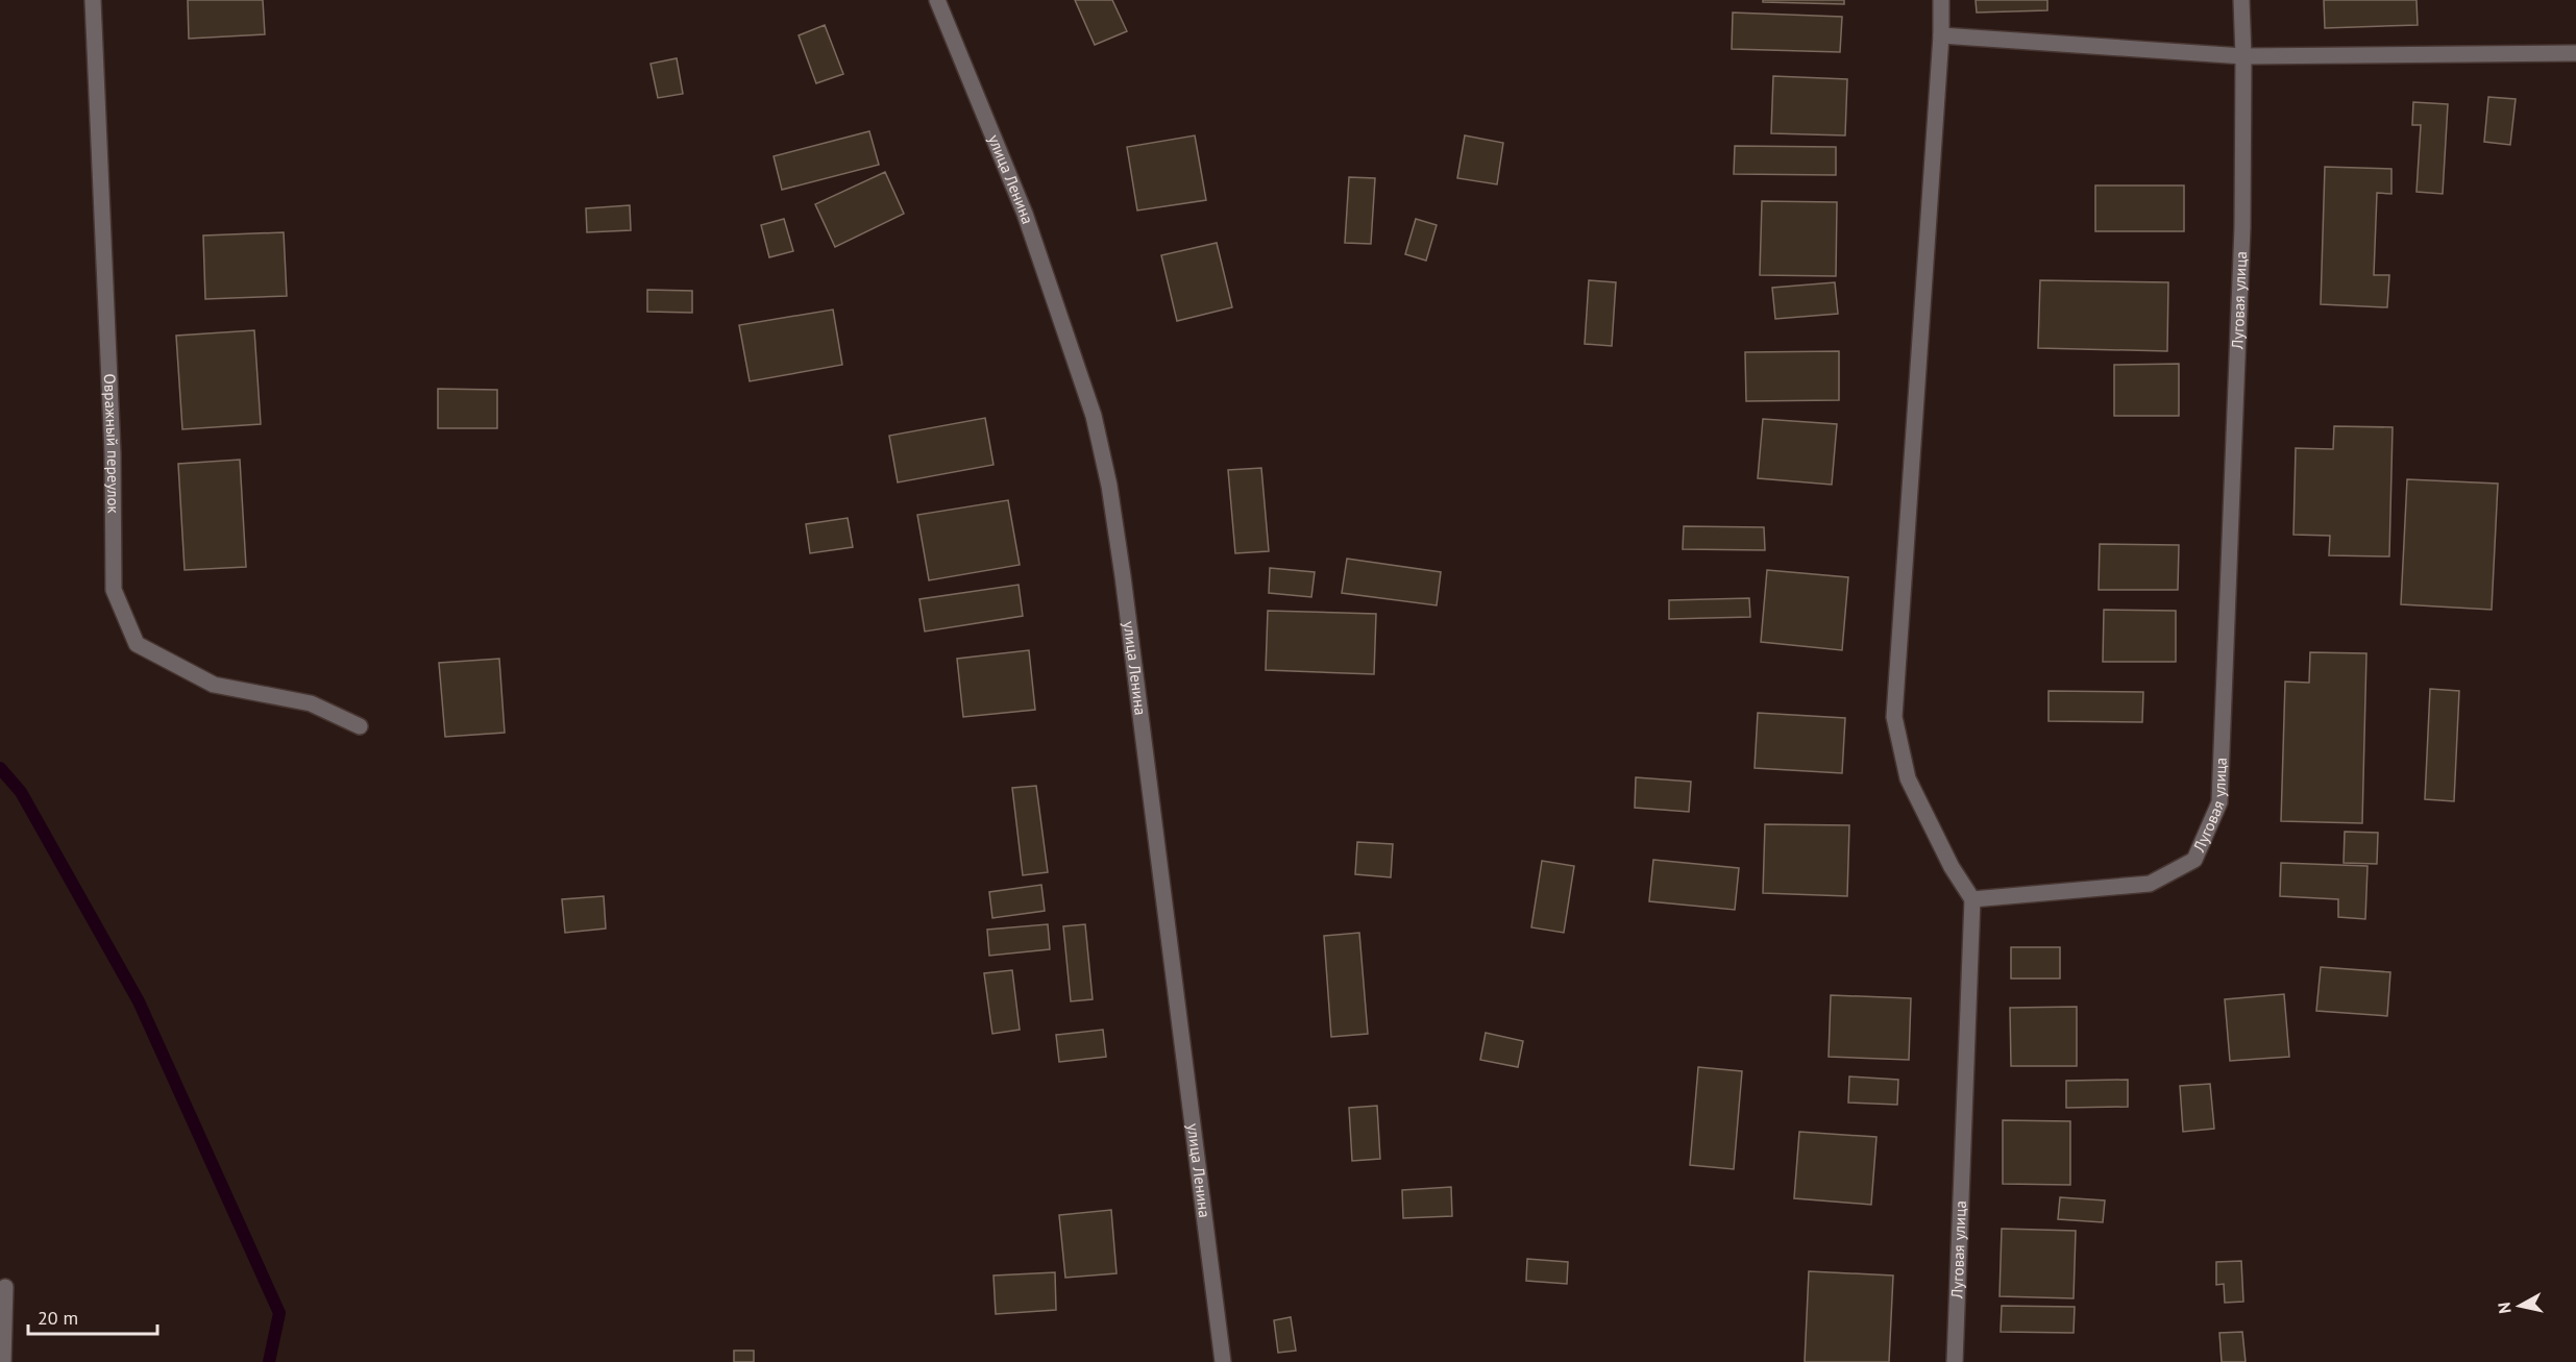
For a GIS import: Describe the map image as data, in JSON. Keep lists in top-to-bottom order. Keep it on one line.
{"streets":{"street":["улица Ленина","Луговая улица","Овражный переулок"]},"scale_bar":"20 m","north":"left"}
